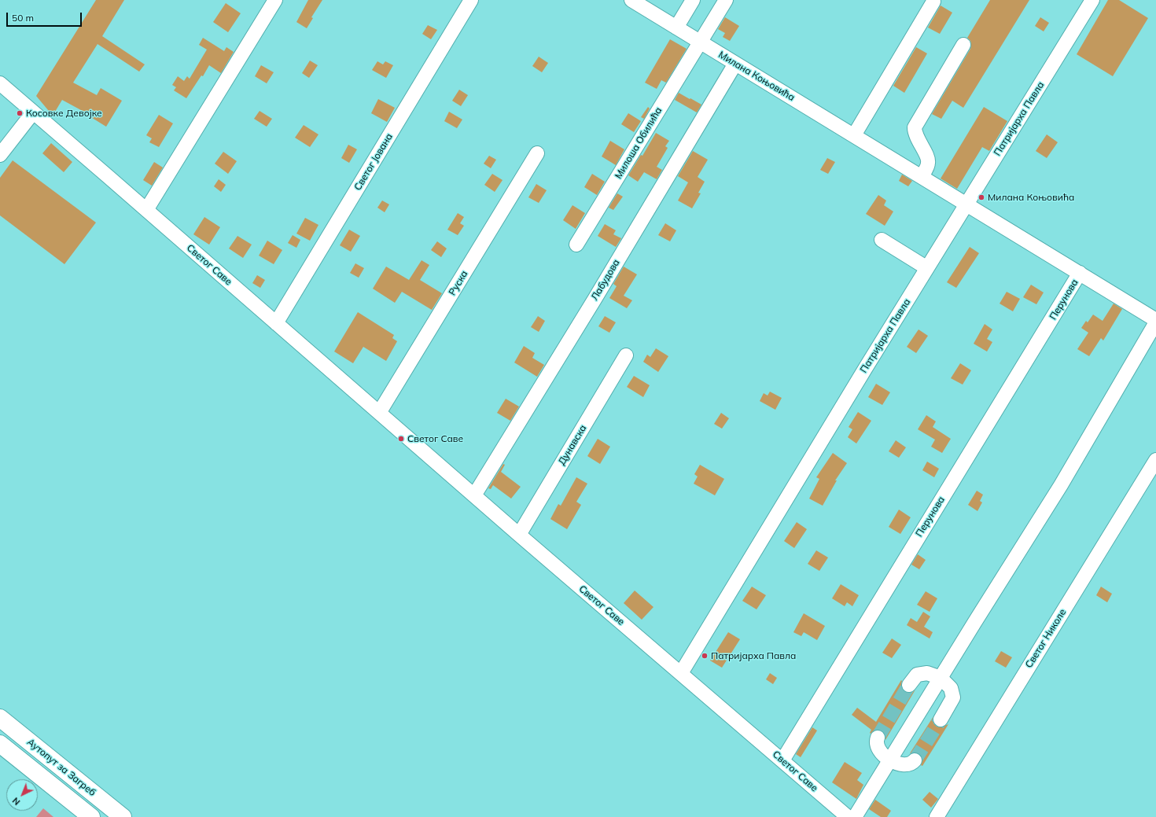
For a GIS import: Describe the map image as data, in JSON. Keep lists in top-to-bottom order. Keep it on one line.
{"streets":{"highway":["Аутопут за Загреб"],"street":["Милана Коњовића","Патријарха Павла","Милоша Обилића","Светог Јована","Светог Саве","Лабудова","Руска","Перунова","Дунавска","Светог Николе"]},"crossings":[["Милана Коњовића","Патријарха Павла"],["Милана Коњовића","Милоша Обилића"],["Милана Коњовића","Лабудова"],["Милана Коњовића","Перунова"],["Патријарха Павла","Светог Саве"],["Светог Јована","Светог Саве"],["Светог Саве","Лабудова"],["Светог Саве","Руска"],["Светог Саве","Перунова"],["Светог Саве","Дунавска"]],"places":["Косовке Девојке","Милана Коњовића","Светог Саве","Патријарха Павла"],"scale_bar":"50 m","north":"bottom left"}
